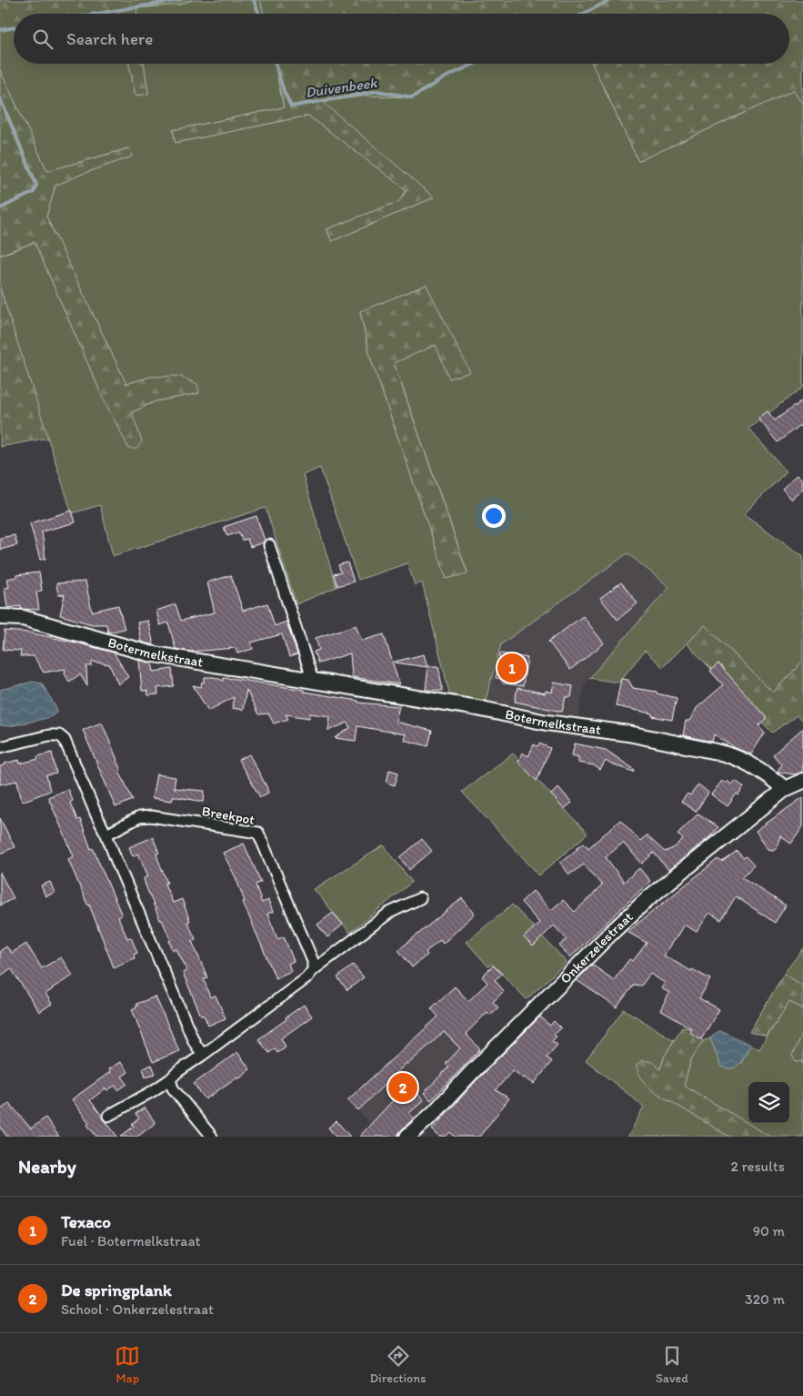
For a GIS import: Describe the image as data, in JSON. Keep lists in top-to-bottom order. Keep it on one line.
{"streets":{"street":["Botermelkstraat","Breekpot","Onkerzelestraat"]},"crossings":[["Botermelkstraat","Onkerzelestraat"]],"water":["Duivenbeek"],"page":{"search":"Search here","pins":["1","2"],"heading":["Nearby","2 results"],"list":[{"mark":"1","name":"Texaco","note":"Fuel · Botermelkstraat","value":"90 m"},{"mark":"2","name":"De springplank","note":"School · Onkerzelestraat","value":"320 m"}],"nav":["Map","Directions","Saved"]}}
